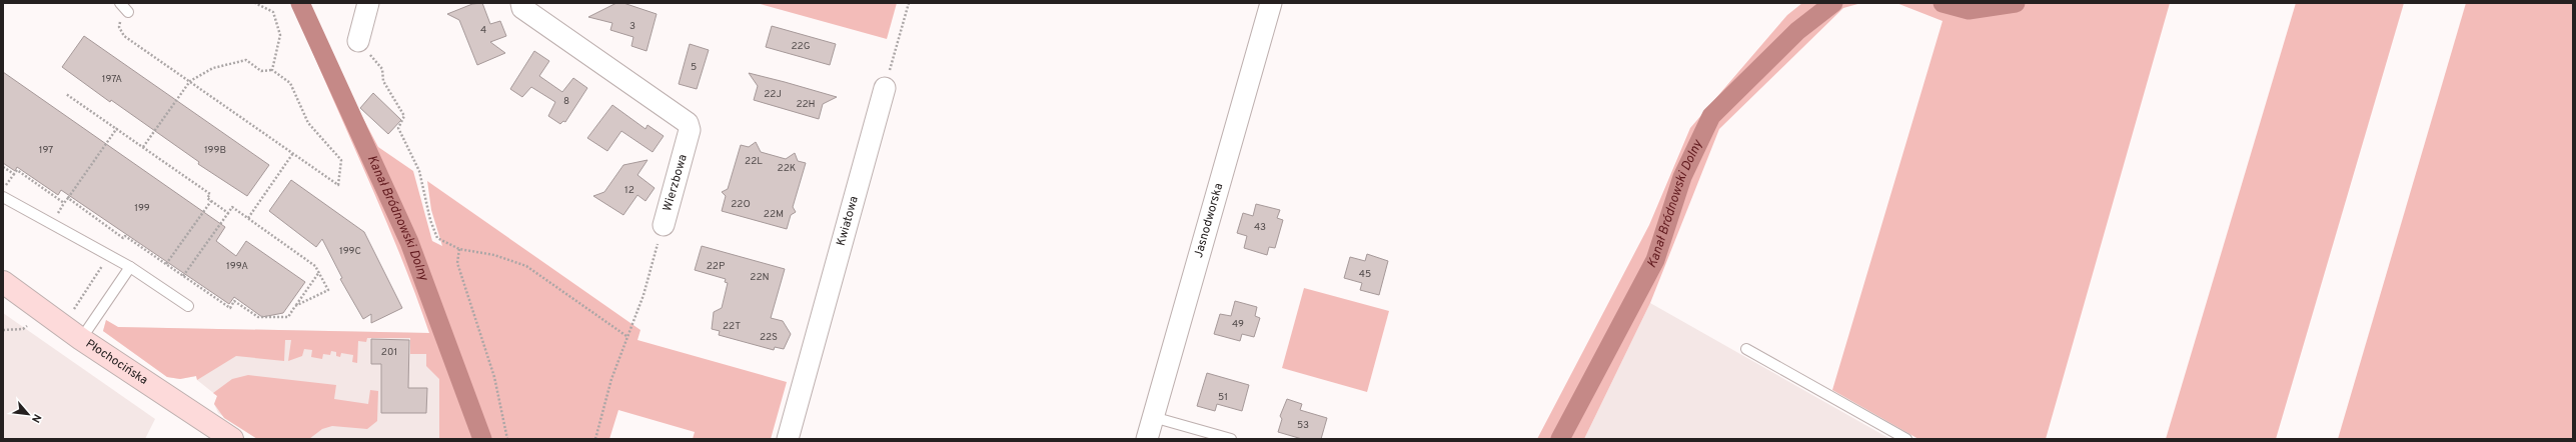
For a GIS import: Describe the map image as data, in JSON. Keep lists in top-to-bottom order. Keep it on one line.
{"streets":{"main road":["Płochocińska"],"street":["Wierzbowa","Kwiatowa","Jasnodworska"]},"water":["Kanał Bródnowski Dolny"],"house_numbers":["3","4","22G","5","197A","22J","8","22H","197","199B","22L","22K","12","22O","199","22M","43","199C","199A","22P","45","22N","49","22T","22S","201","51","53"],"north":"bottom right"}
